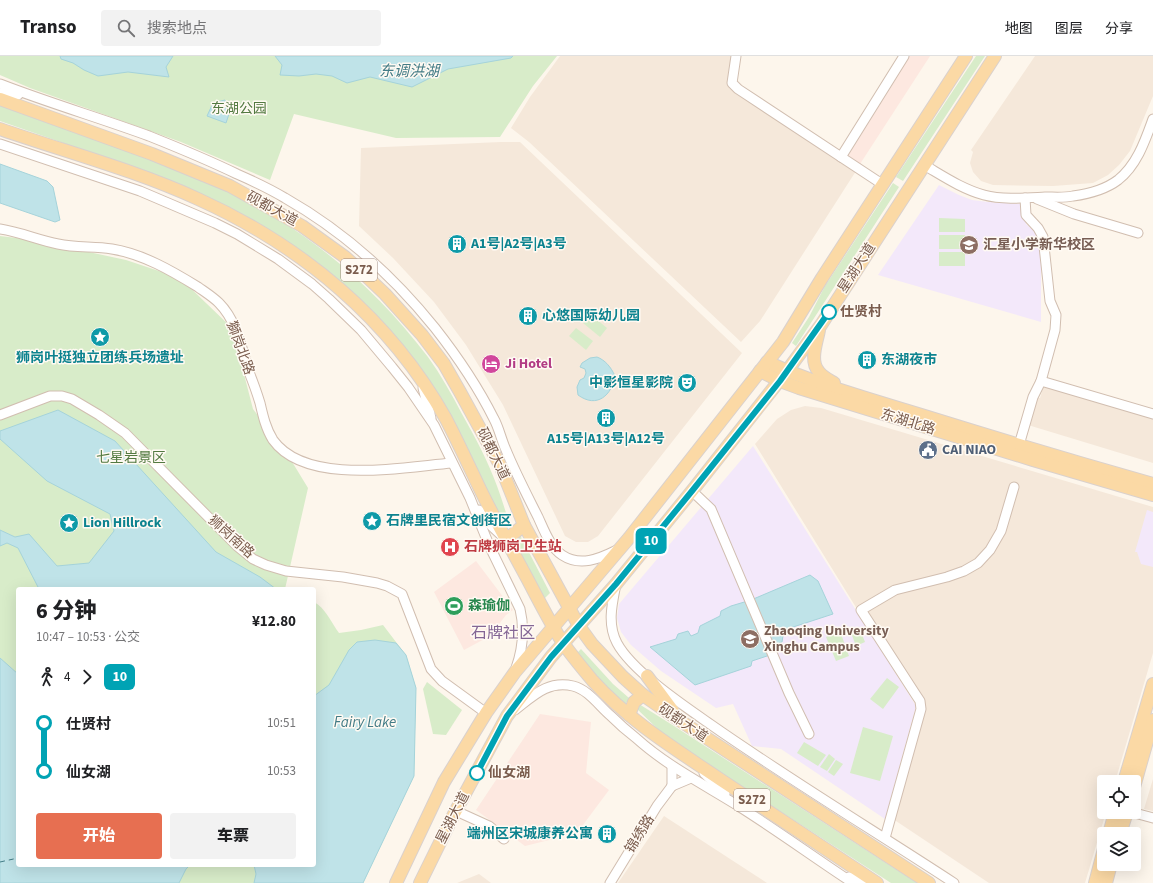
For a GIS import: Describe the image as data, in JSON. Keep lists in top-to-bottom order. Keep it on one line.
{"streets":{"main road":["砚都大道","星湖大道","S272","东湖北路"],"street":["獅岗北路","狮岗南路","锦绣路"]},"crossings":[["砚都大道","星湖大道"],["星湖大道","东湖北路"],["星湖大道","狮岗南路"]],"districts":["石牌社区"],"water":["东调洪湖","Fairy Lake"],"parks":["东湖公园","七星岩景区"],"places":{"building":["A1号|A2号|A3号","心悠国际幼儿园","东湖夜市","A15号|A13号|A12号","端州区宋城康养公寓"],"school or university":["汇星小学新华校区","Zhaoqing University Xinghu Campus"],"other":["仕贤村","仙女湖"],"place":["狮岗叶挺独立团练兵场遗址","石牌里民宿文创街区","Lion Hillrock"],"hotel":["Ji Hotel"],"theatre":["中影恒星影院"],"public building":["CAI NIAO"],"hospital":["石牌狮岗卫生站"],"sports":["森瑜伽"]},"lines":["bus line 10"],"page":{"header":"Transo","search":"搜索地点","nav":["地图","图层","分享"],"on_map":"10","heading":["6 分钟","10:47 – 10:53 · 公交","¥12.80"],"legs":["4","10"],"list":[{"name":"仕贤村","value":"10:51"},{"name":"仙女湖","value":"10:53"}],"buttons":["开始","车票"]}}
